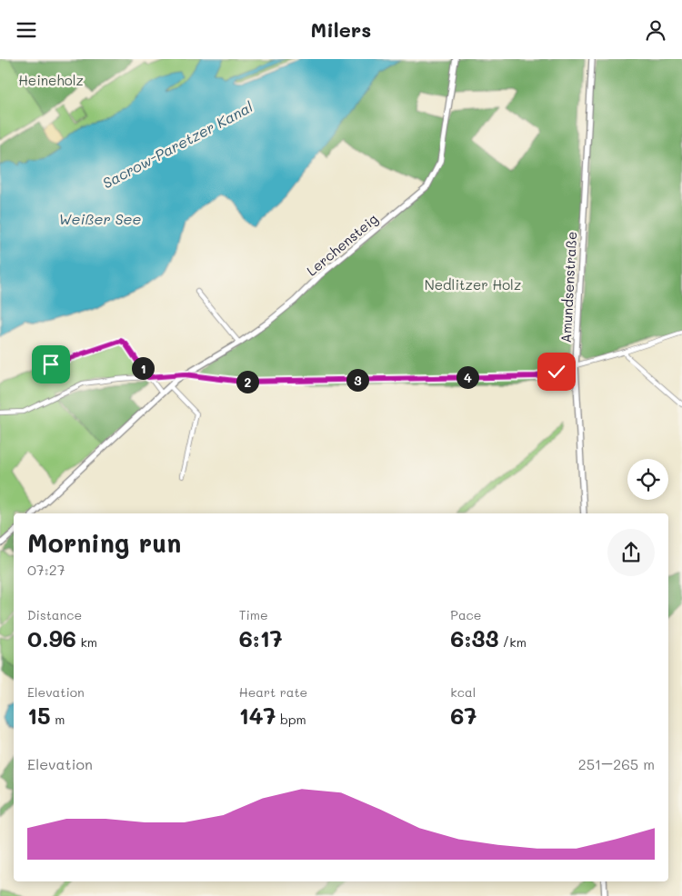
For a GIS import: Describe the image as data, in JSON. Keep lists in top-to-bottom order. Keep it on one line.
{"streets":{"street":["Lerchensteig","Amundsenstraße"]},"water":["Sacrow-Paretzer Kanal","Weißer See"],"parks":["Heineholz","Nedlitzer Holz"],"page":{"header":"Milers","pins":["1","4","3","2"],"heading":["Morning run","07:27"],"stats":[["Distance","0.96 km"],["Time","6:17"],["Pace","6:33 /km"],["Elevation","15 m"],["Heart rate","147 bpm"],["kcal","67"]],"chart":["Elevation","251–265 m"]}}
